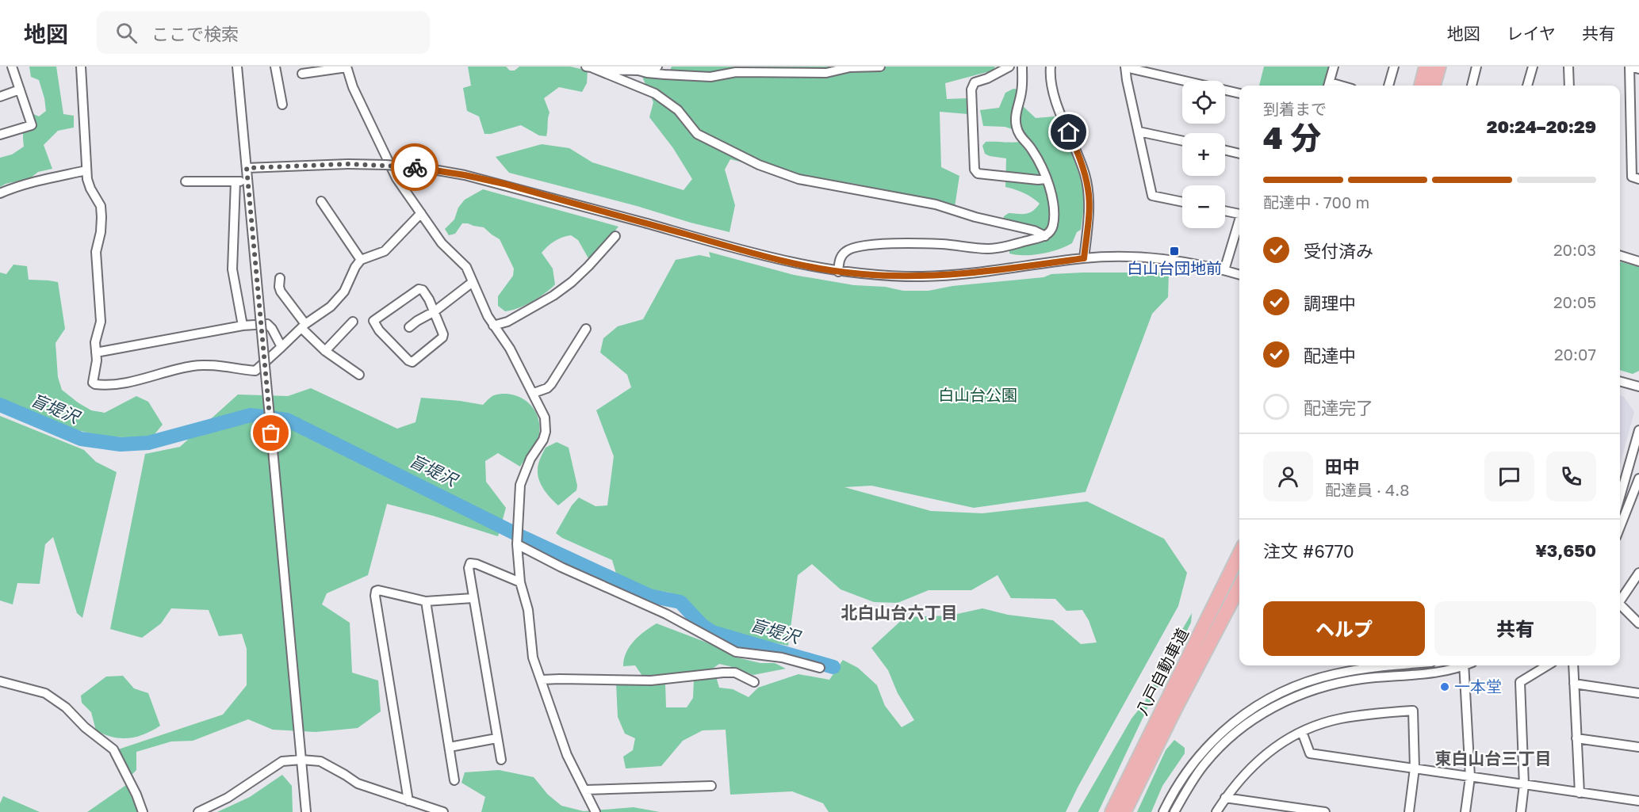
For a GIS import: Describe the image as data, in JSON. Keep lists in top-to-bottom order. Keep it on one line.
{"streets":{"highway":["八戸自動車道"]},"districts":["北白山台六丁目","東白山台三丁目"],"water":["盲堤沢"],"parks":["白山台公園"],"places":{"transit":["白山台団地前"],"other":["一本堂"]},"page":{"header":"地図","search":"ここで検索","nav":["地図","レイヤ","共有"],"map_buttons":["+","−"],"heading":["4 分","到着まで","20:24–20:29"],"panel":["田中","配達員 · 4.8","注文 #6770","¥3,650"],"bar":"配達中 · 700 m","list":[["受付済み","20:03"],["調理中","20:05"],["配達中","20:07"],"配達完了"],"buttons":["ヘルプ","共有"]}}
